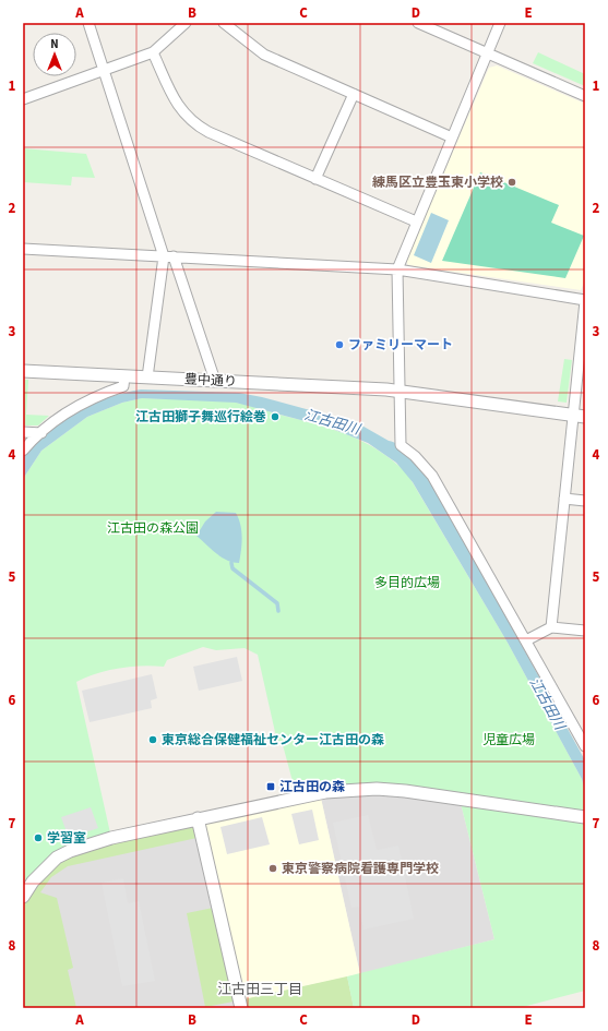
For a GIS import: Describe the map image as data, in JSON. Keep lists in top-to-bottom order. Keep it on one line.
{"streets":{"street":["豊中通り"]},"districts":["江古田三丁目"],"water":["江古田川"],"parks":["江古田の森公園","多目的広場","児童広場"],"places":{"other":["練馬区立豊玉東小学校","ファミリーマート","江古田獅子舞巡行絵巻","東京総合保健福祉センター江古田の森","学習室","東京警察病院看護専門学校"],"transit":["江古田の森"]},"north":"top","grid":{"columns":["A","B","C","D","E"],"rows":["1","2","3","4","5","6","7","8"]}}
